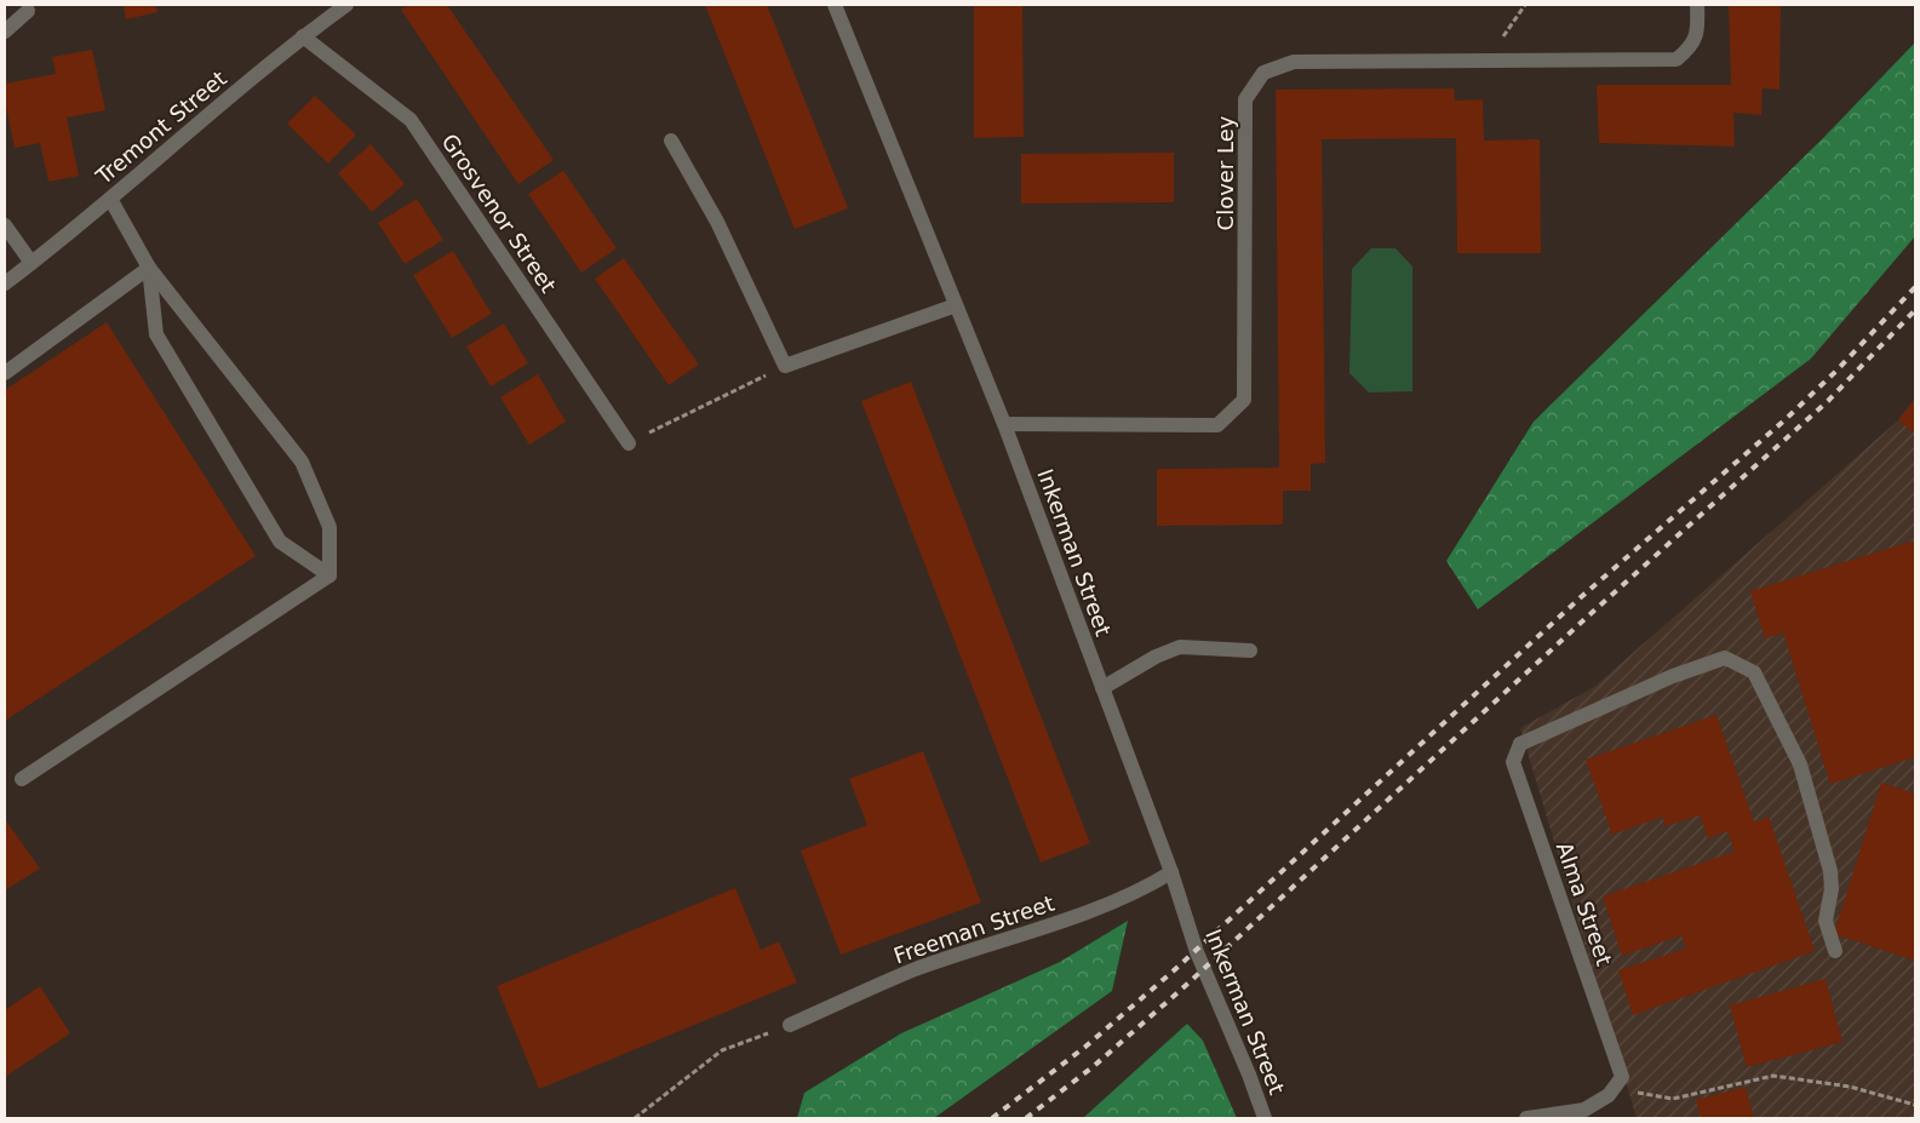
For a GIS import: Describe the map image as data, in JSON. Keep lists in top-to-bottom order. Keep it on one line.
{"streets":{"street":["Tremont Street","Clover Ley","Grosvenor Street","Inkerman Street","Alma Street","Freeman Street"]},"crossings":[["Tremont Street","Grosvenor Street"],["Clover Ley","Inkerman Street"],["Inkerman Street","Freeman Street"]]}
